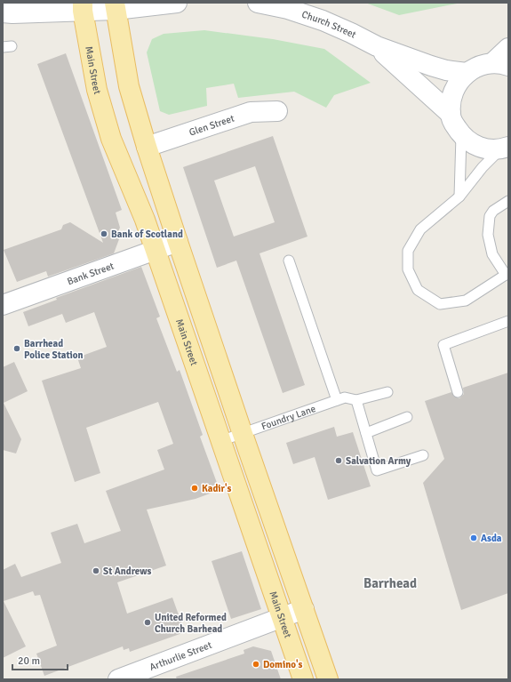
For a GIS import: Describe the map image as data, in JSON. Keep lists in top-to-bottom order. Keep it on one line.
{"streets":{"main road":["Main Street"],"street":["Church Street","Glen Street","Bank Street","Arthurlie Street"],"lane":["Foundry Lane"]},"crossings":[["Main Street","Bank Street"],["Main Street","Foundry Lane"],["Main Street","Arthurlie Street"]],"districts":["Barrhead"],"places":["Bank of Scotland","Barrhead Police Station","Salvation Army","Kadir's","Asda","St Andrews","United Reformed Church Barhead","Domino's"],"scale_bar":"20 m"}
